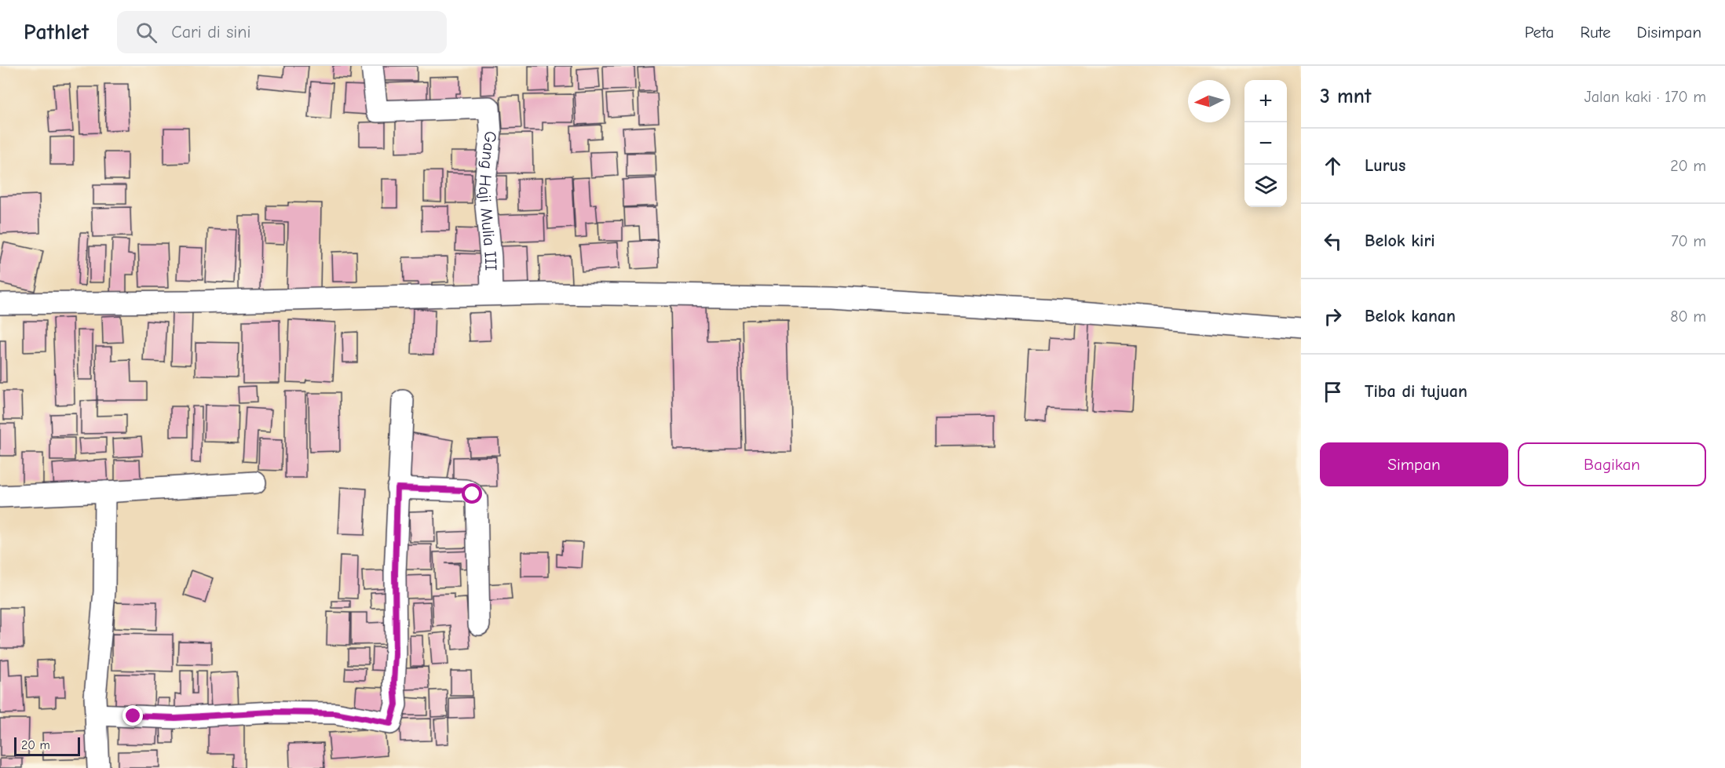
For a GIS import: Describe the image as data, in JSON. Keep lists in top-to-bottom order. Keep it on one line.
{"streets":{"street":["Gang Haji Mulia III"]},"scale_bar":"20 m","north":"left","page":{"header":"Pathlet","search":"Cari di sini","nav":["Peta","Rute","Disimpan"],"heading":["3 mnt","Jalan kaki · 170 m"],"map_buttons":["+","−"],"list":[["Lurus","20 m"],["Belok kiri","70 m"],["Belok kanan","80 m"],"Tiba di tujuan"],"buttons":["Simpan","Bagikan"],"scale":"20 m"}}
